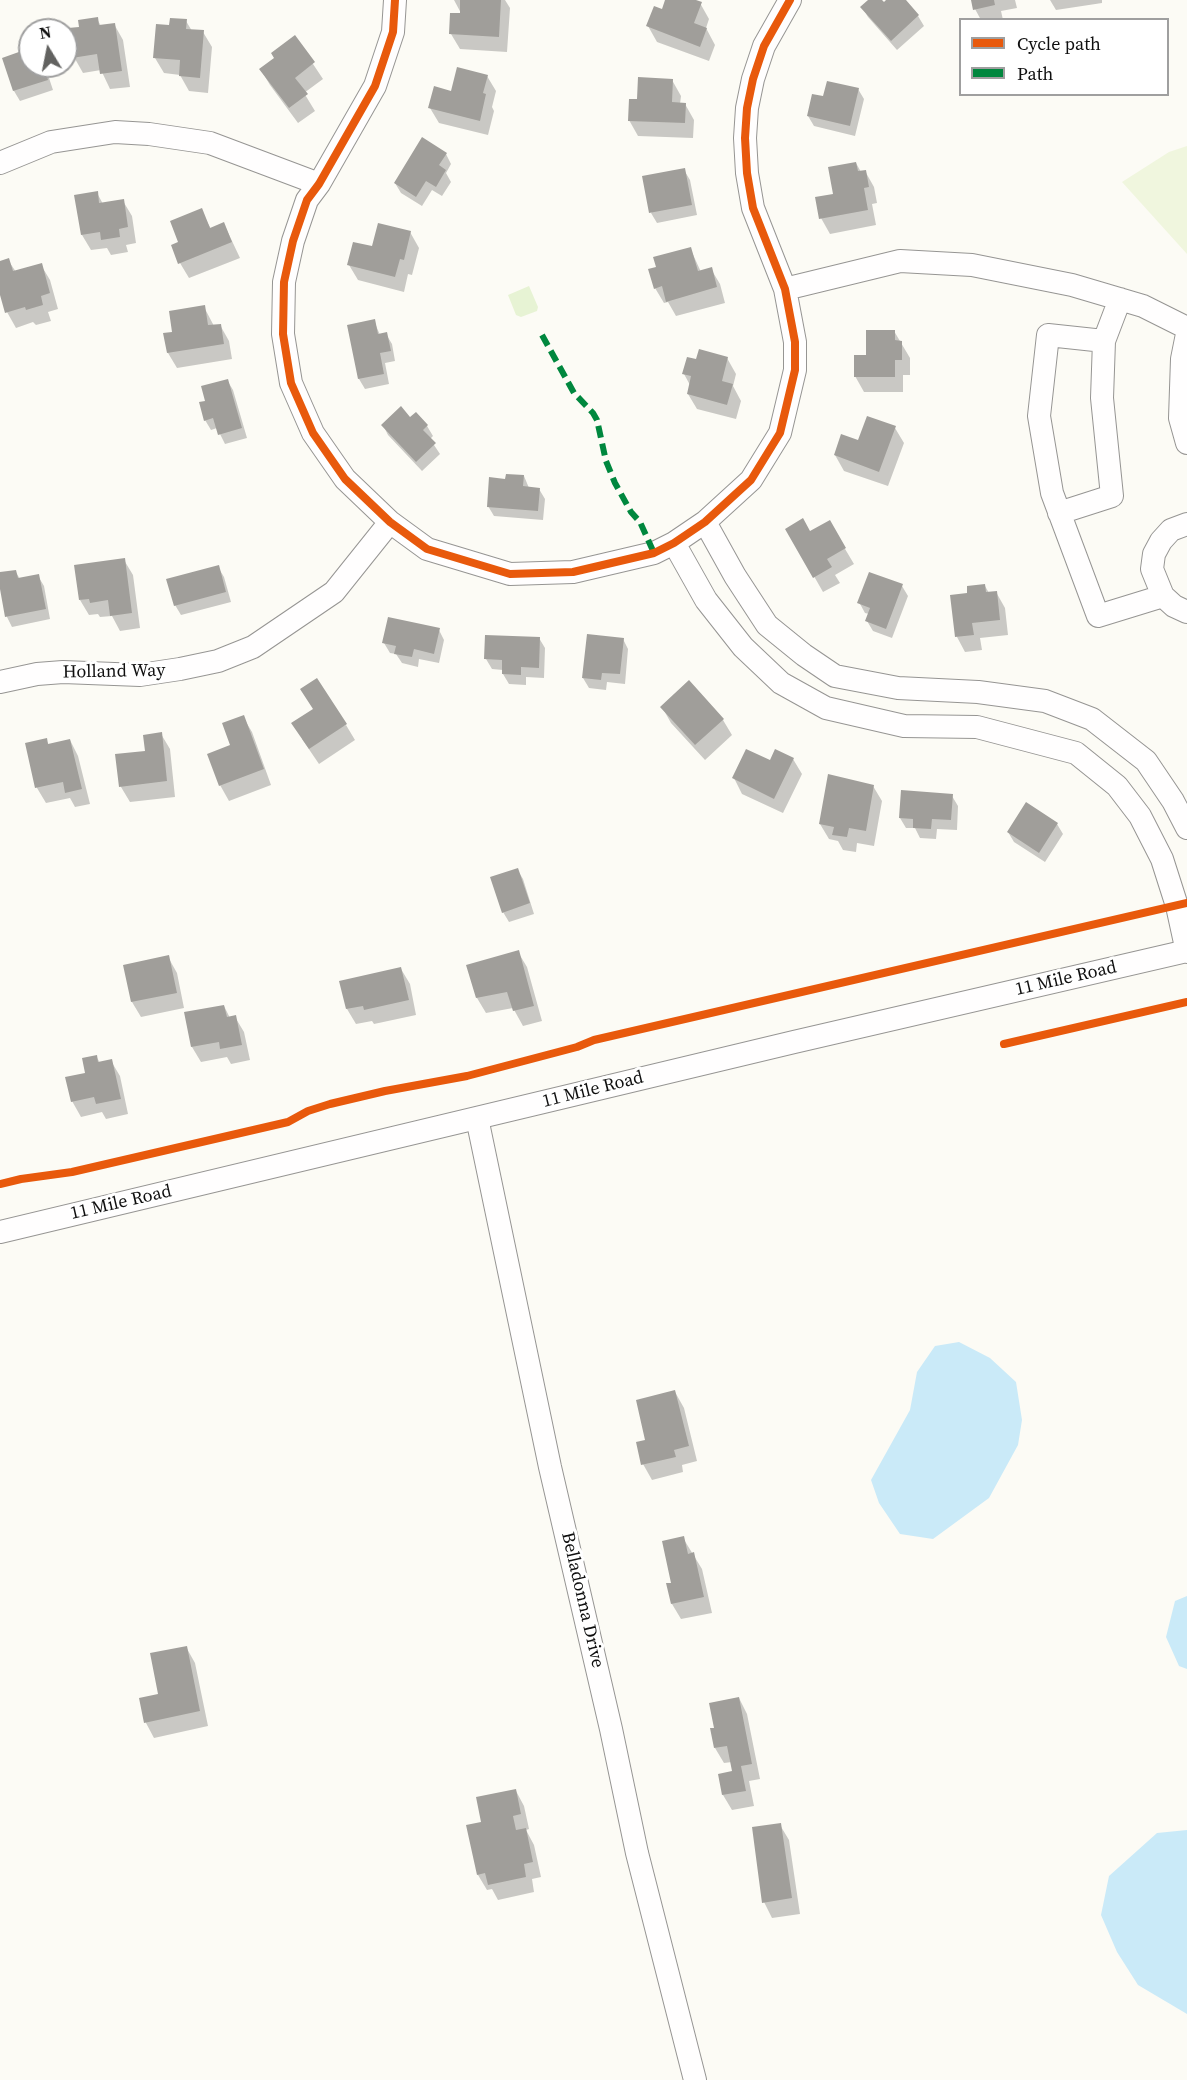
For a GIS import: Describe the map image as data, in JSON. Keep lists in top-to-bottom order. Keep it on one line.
{"streets":{"street":["Holland Way","11 Mile Road","Belladonna Drive"]},"crossings":[["11 Mile Road","Belladonna Drive"]],"legend":["Cycle path","Path"],"north":"top"}
